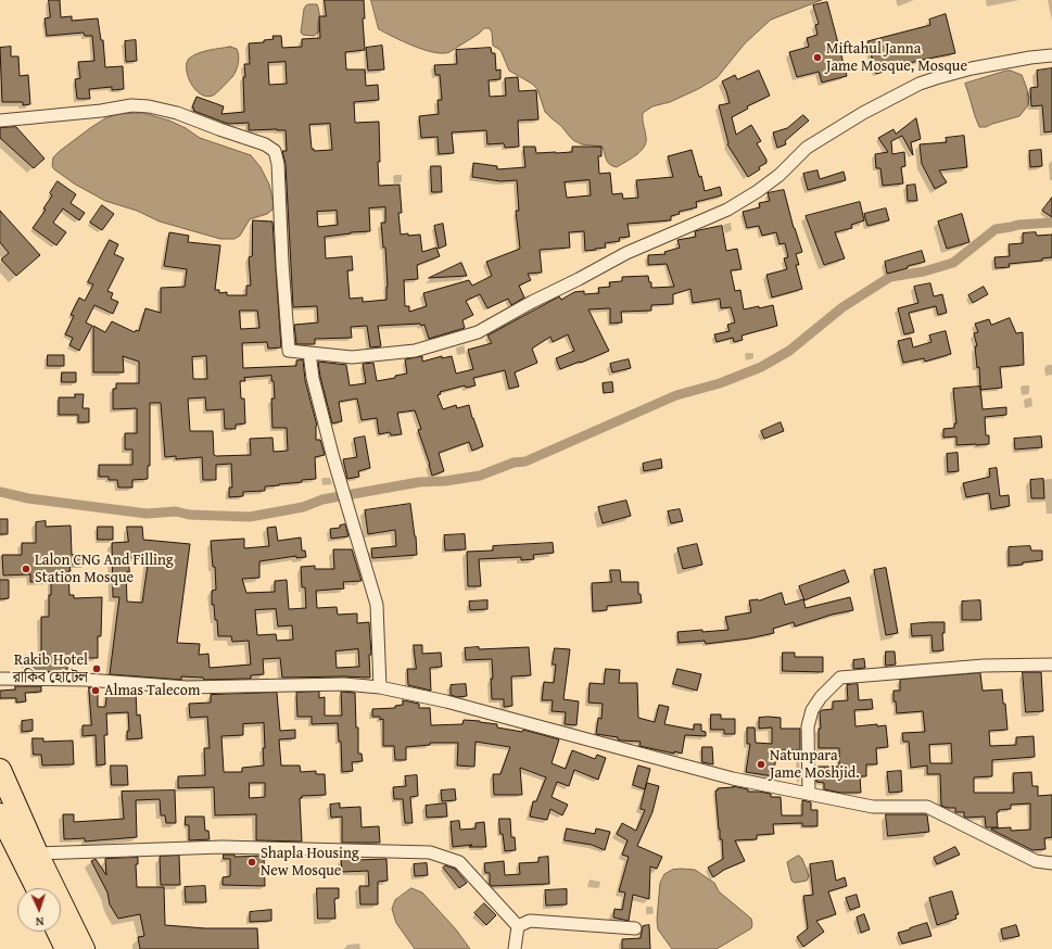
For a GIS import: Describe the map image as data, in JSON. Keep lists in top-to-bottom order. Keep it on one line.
{"places":["Miftahul Janna Jame Mosque, Mosque","Lalon CNG And Filling Station Mosque","Rakib Hotel রাকিব হোটেল","Almas Talecom","Natunpara Jame Moshjid.","Shapla Housing New Mosque"],"north":"bottom"}
